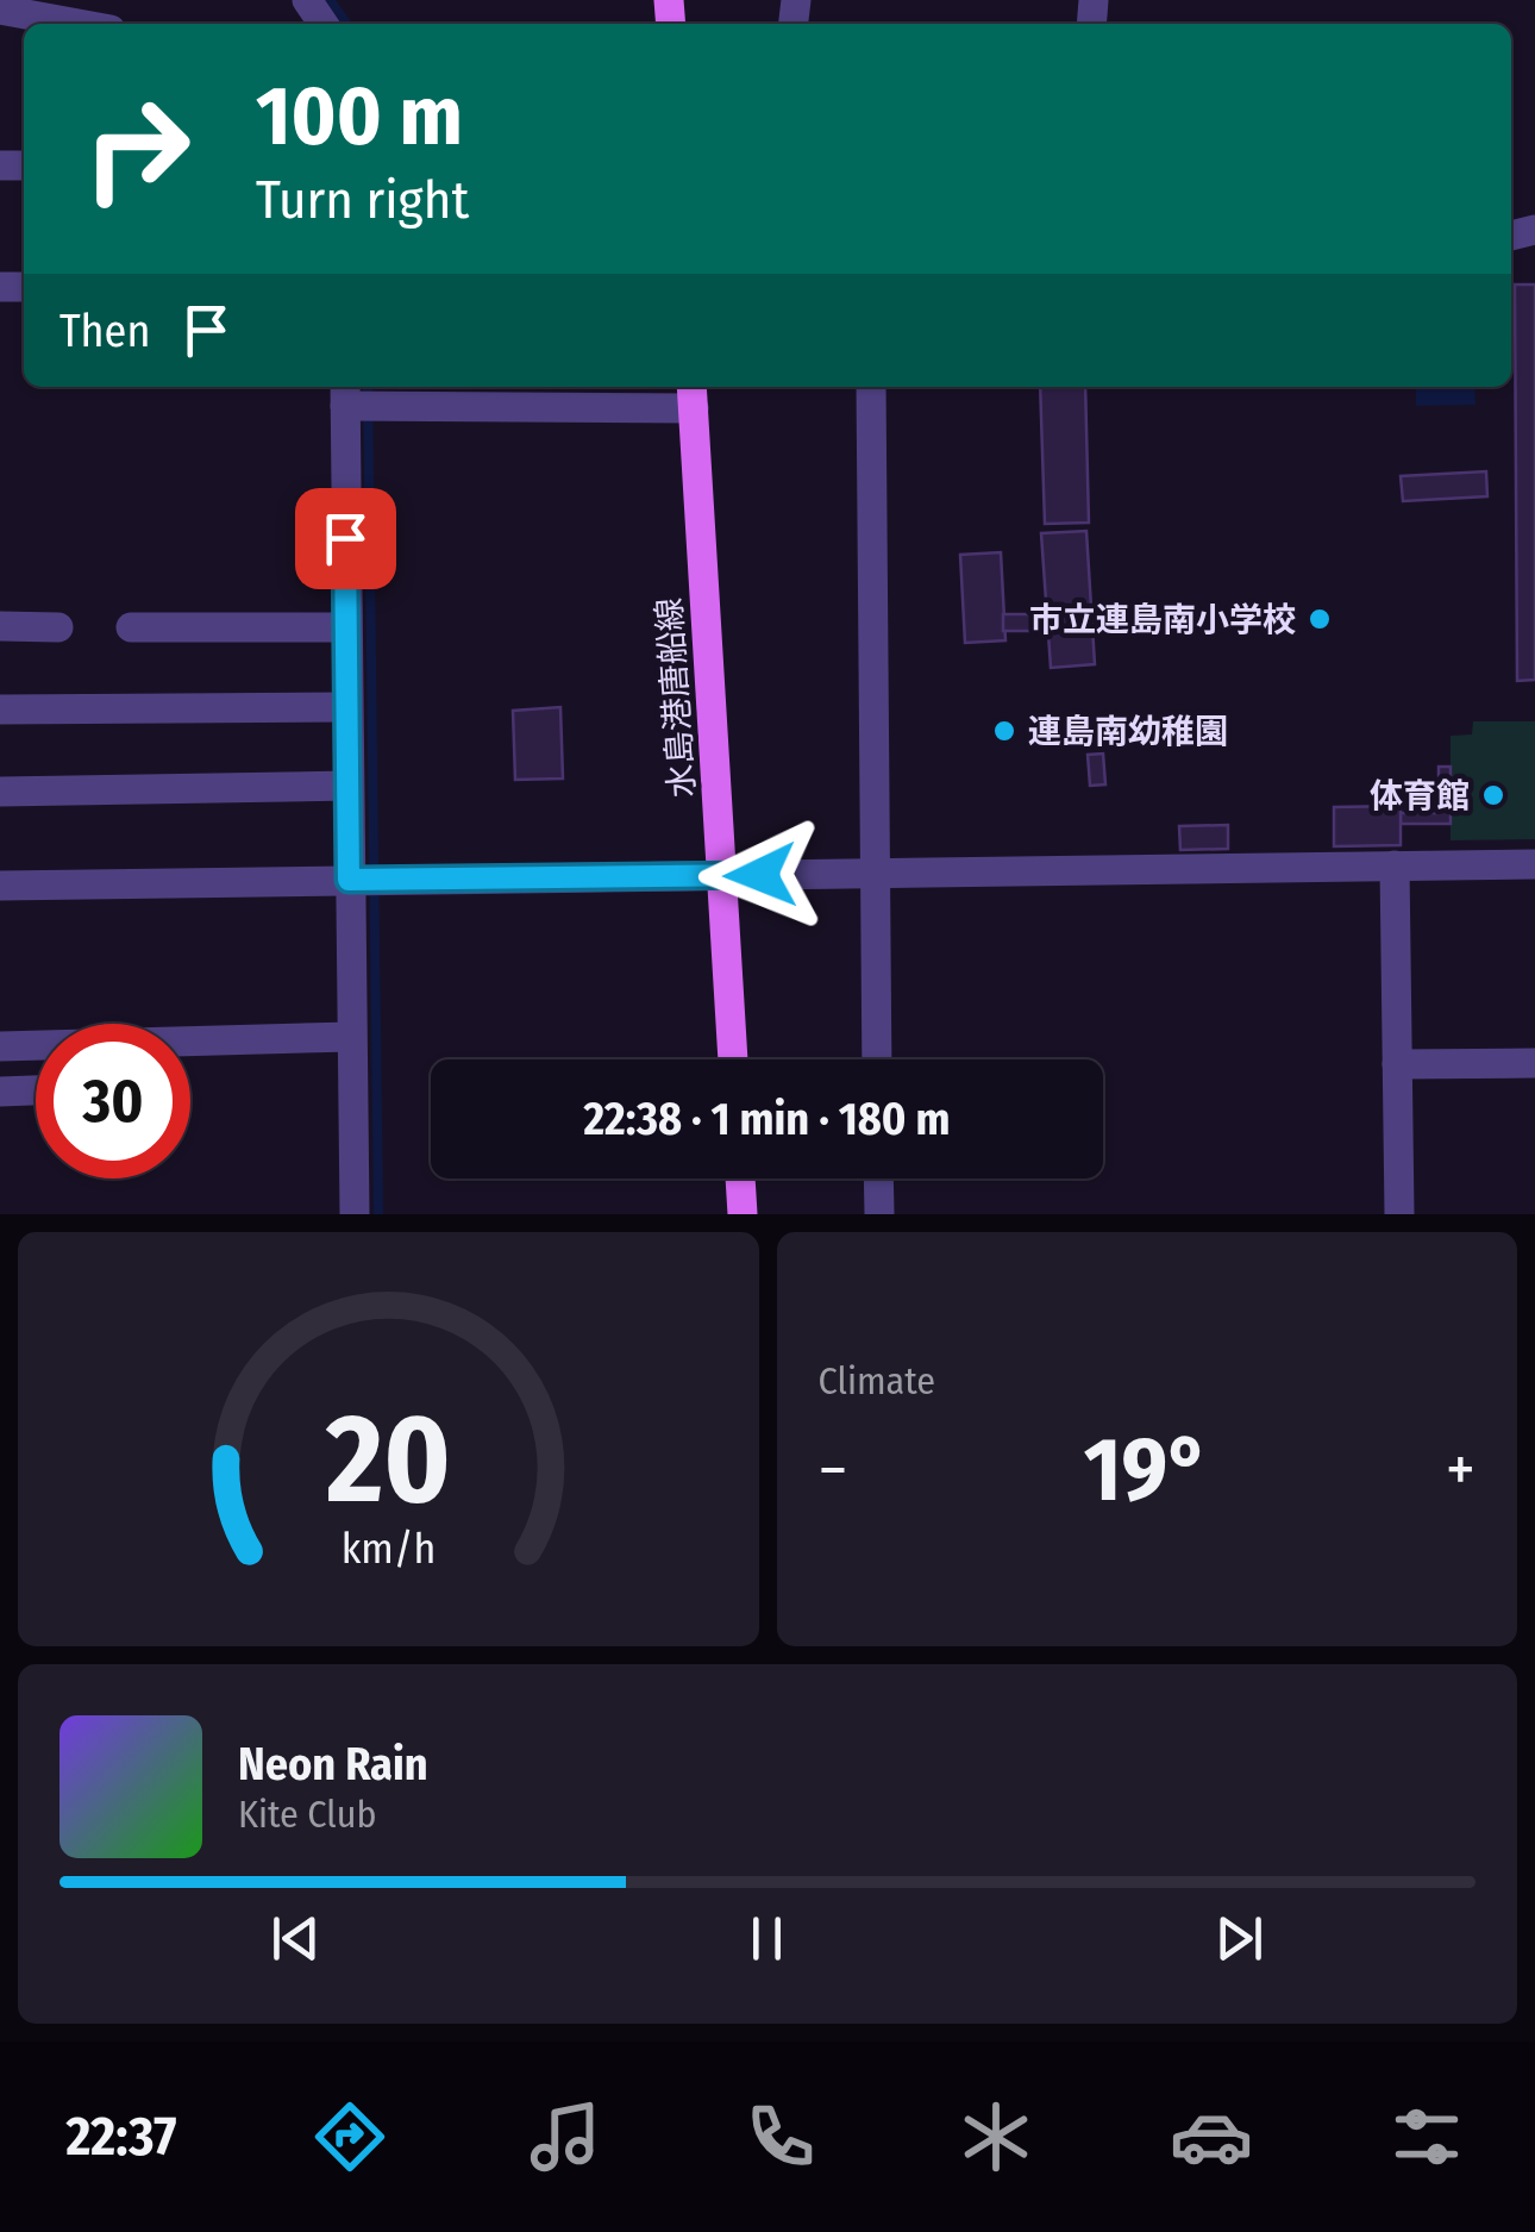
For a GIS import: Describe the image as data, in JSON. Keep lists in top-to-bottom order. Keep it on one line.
{"streets":{"main road":["水島港唐船線"]},"places":["市立連島南小学校","連島南幼稚園","体育館"],"page":{"turn":["100 m","Turn right"],"then":"Then","limit":"30","trip":"22:38 · 1 min · 180 m","tile":"Climate","heat":["−","19°","+"],"song":["Neon Rain","Kite Club"],"tabs":"22:37","gauge":["20","km/h"]}}
